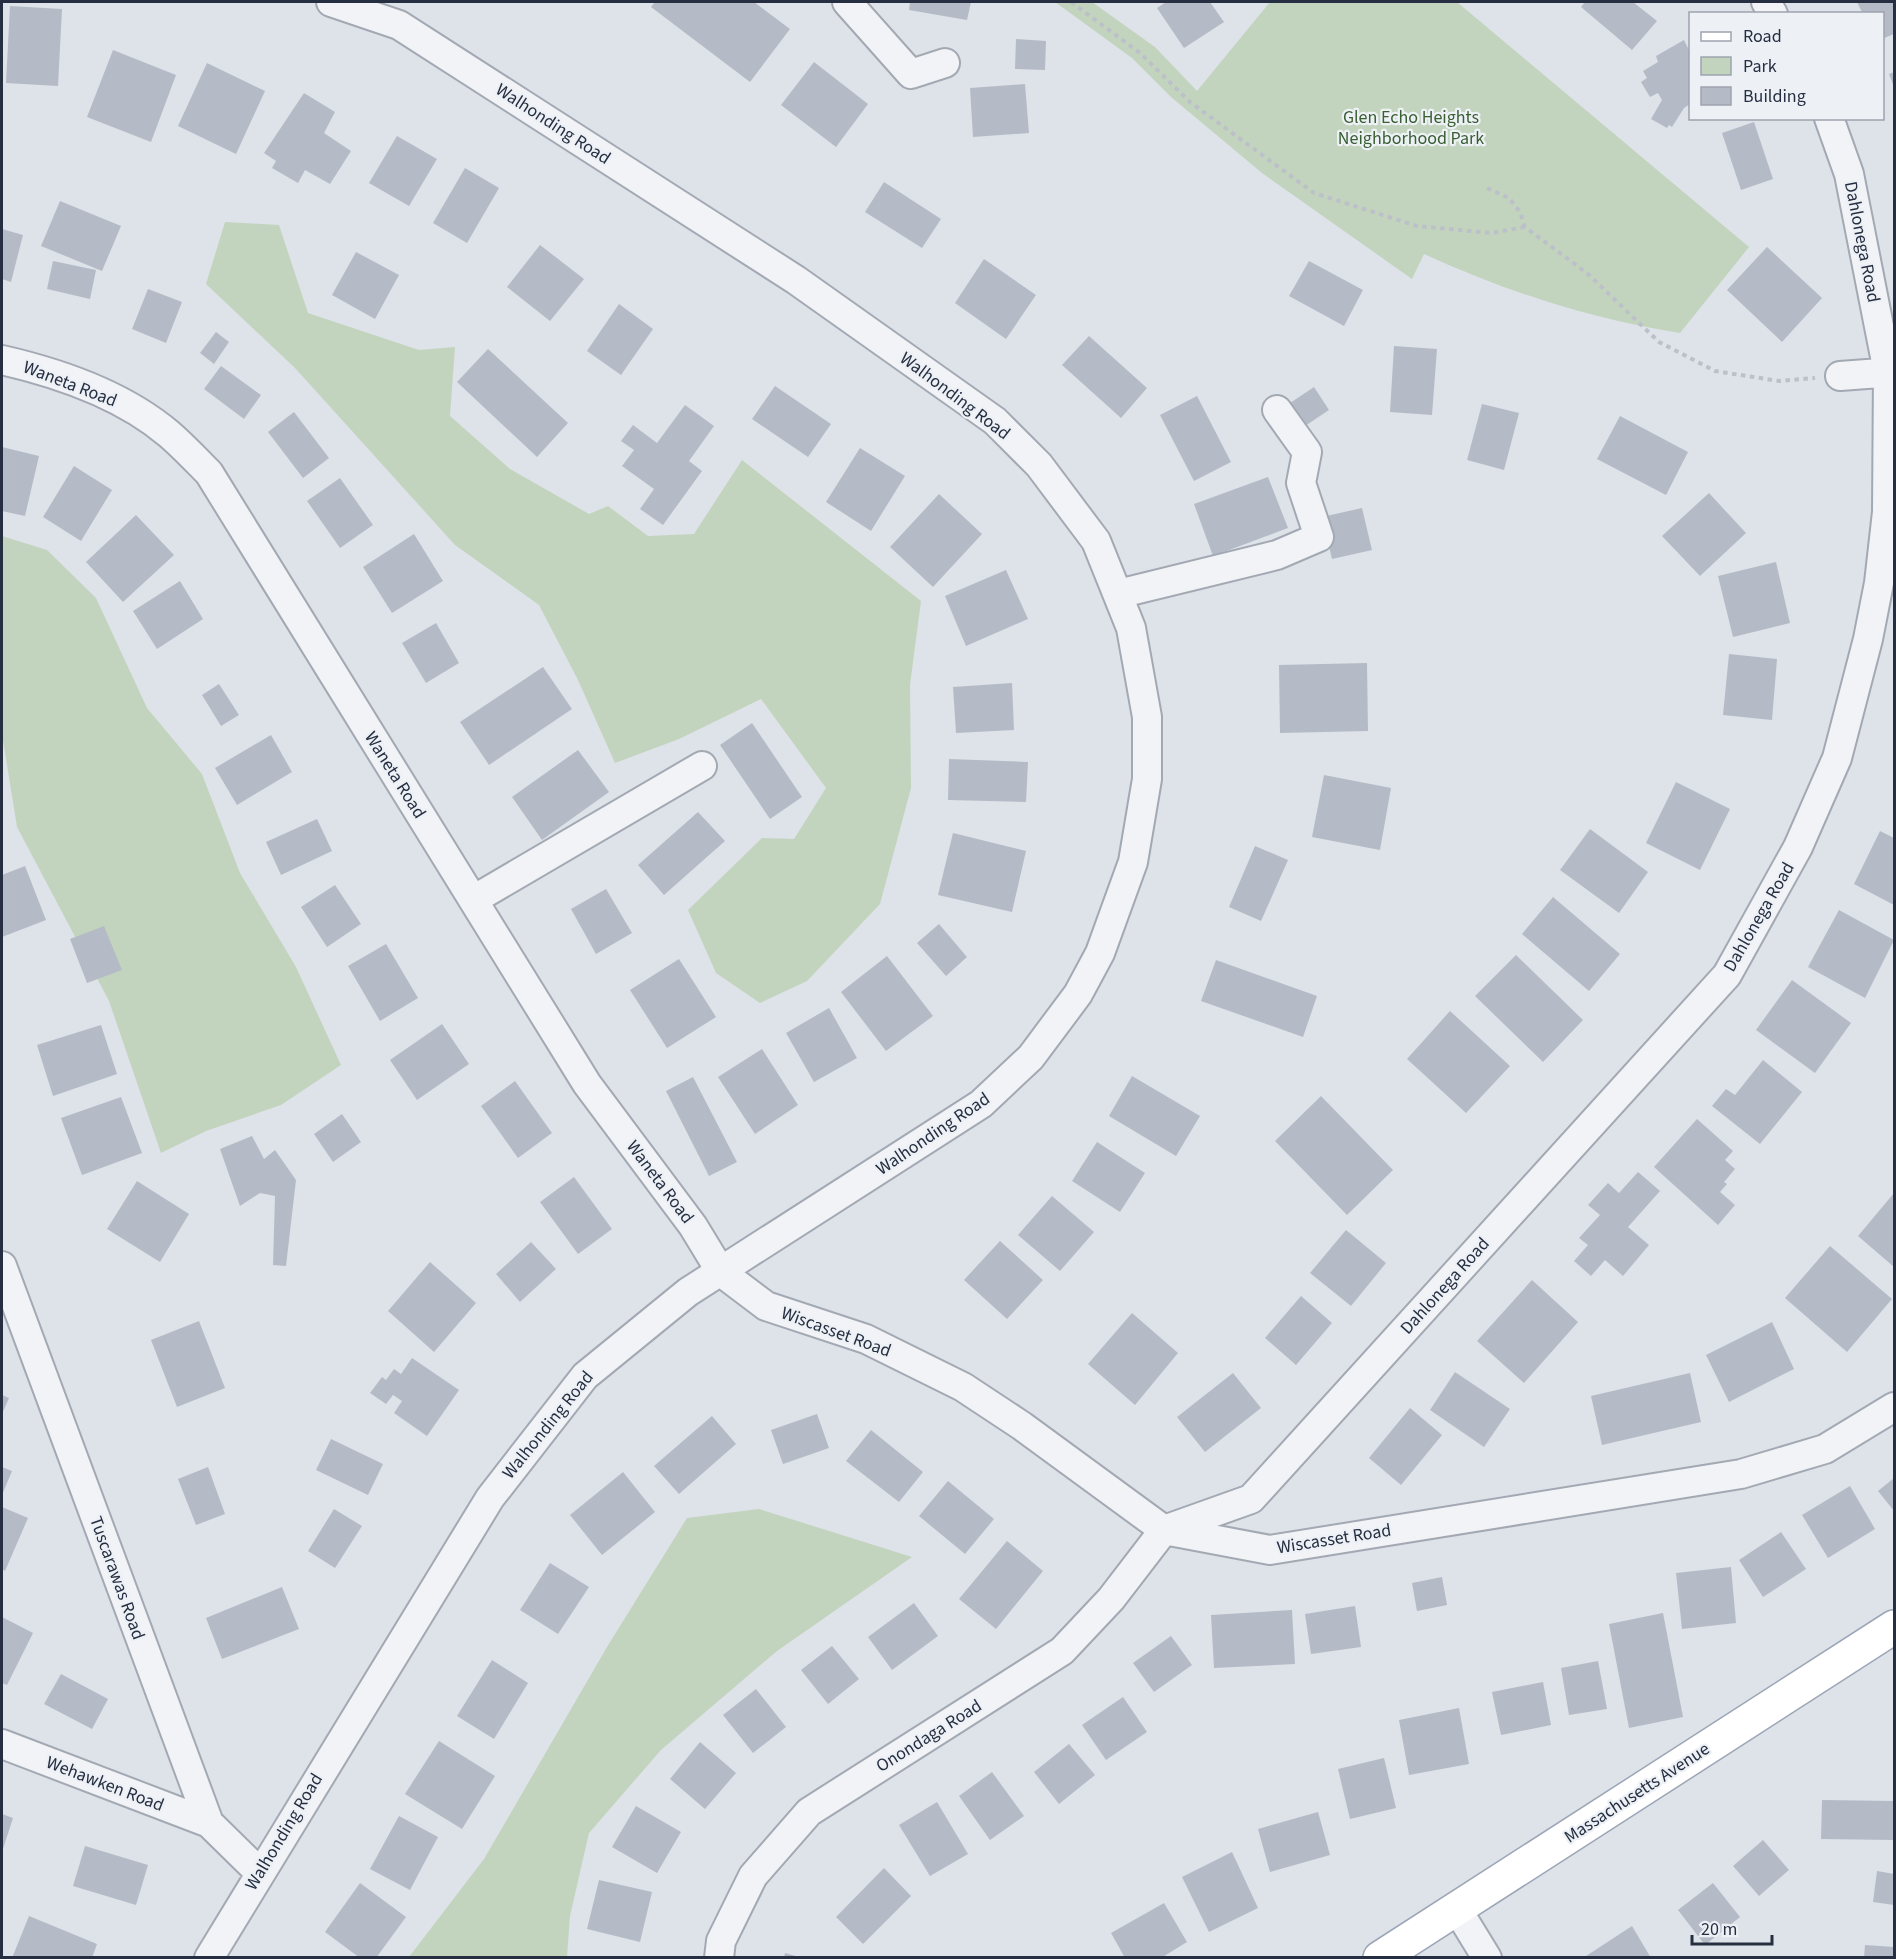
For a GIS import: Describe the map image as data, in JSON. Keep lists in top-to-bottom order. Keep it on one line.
{"streets":{"main road":["Massachusetts Avenue"],"street":["Walhonding Road","Dahlonega Road","Waneta Road","Wiscasset Road","Tuscarawas Road","Onondaga Road","Wehawken Road"]},"crossings":[["Walhonding Road","Waneta Road"],["Walhonding Road","Wiscasset Road"],["Walhonding Road","Tuscarawas Road"],["Dahlonega Road","Wiscasset Road"],["Dahlonega Road","Onondaga Road"],["Waneta Road","Wiscasset Road"],["Wiscasset Road","Onondaga Road"],["Tuscarawas Road","Wehawken Road"]],"parks":["Glen Echo Heights Neighborhood Park"],"legend":["Road","Park","Building"],"scale_bar":"20 m"}
